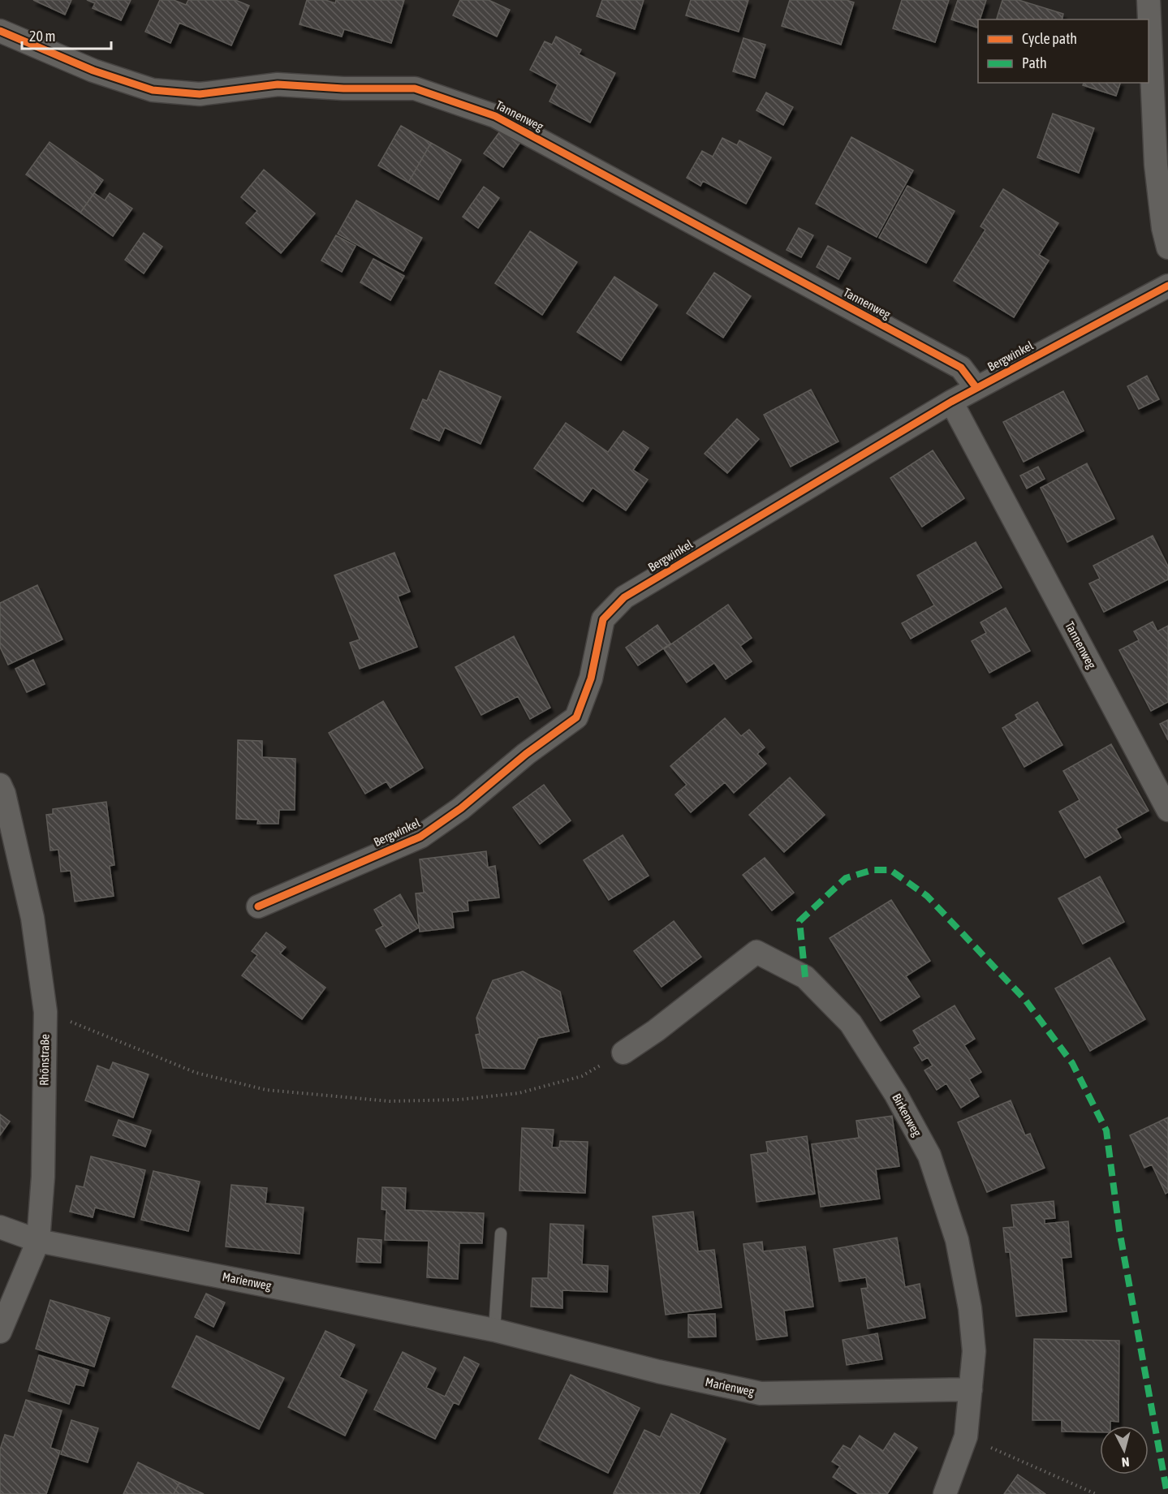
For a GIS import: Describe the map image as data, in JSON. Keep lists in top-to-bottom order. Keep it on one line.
{"streets":{"street":["Tannenweg","Bergwinkel","Rhönstraße","Birkenweg","Marienweg"]},"crossings":[["Tannenweg","Bergwinkel"],["Rhönstraße","Marienweg"],["Birkenweg","Marienweg"]],"legend":["Cycle path","Path"],"scale_bar":"20 m","north":"bottom"}
